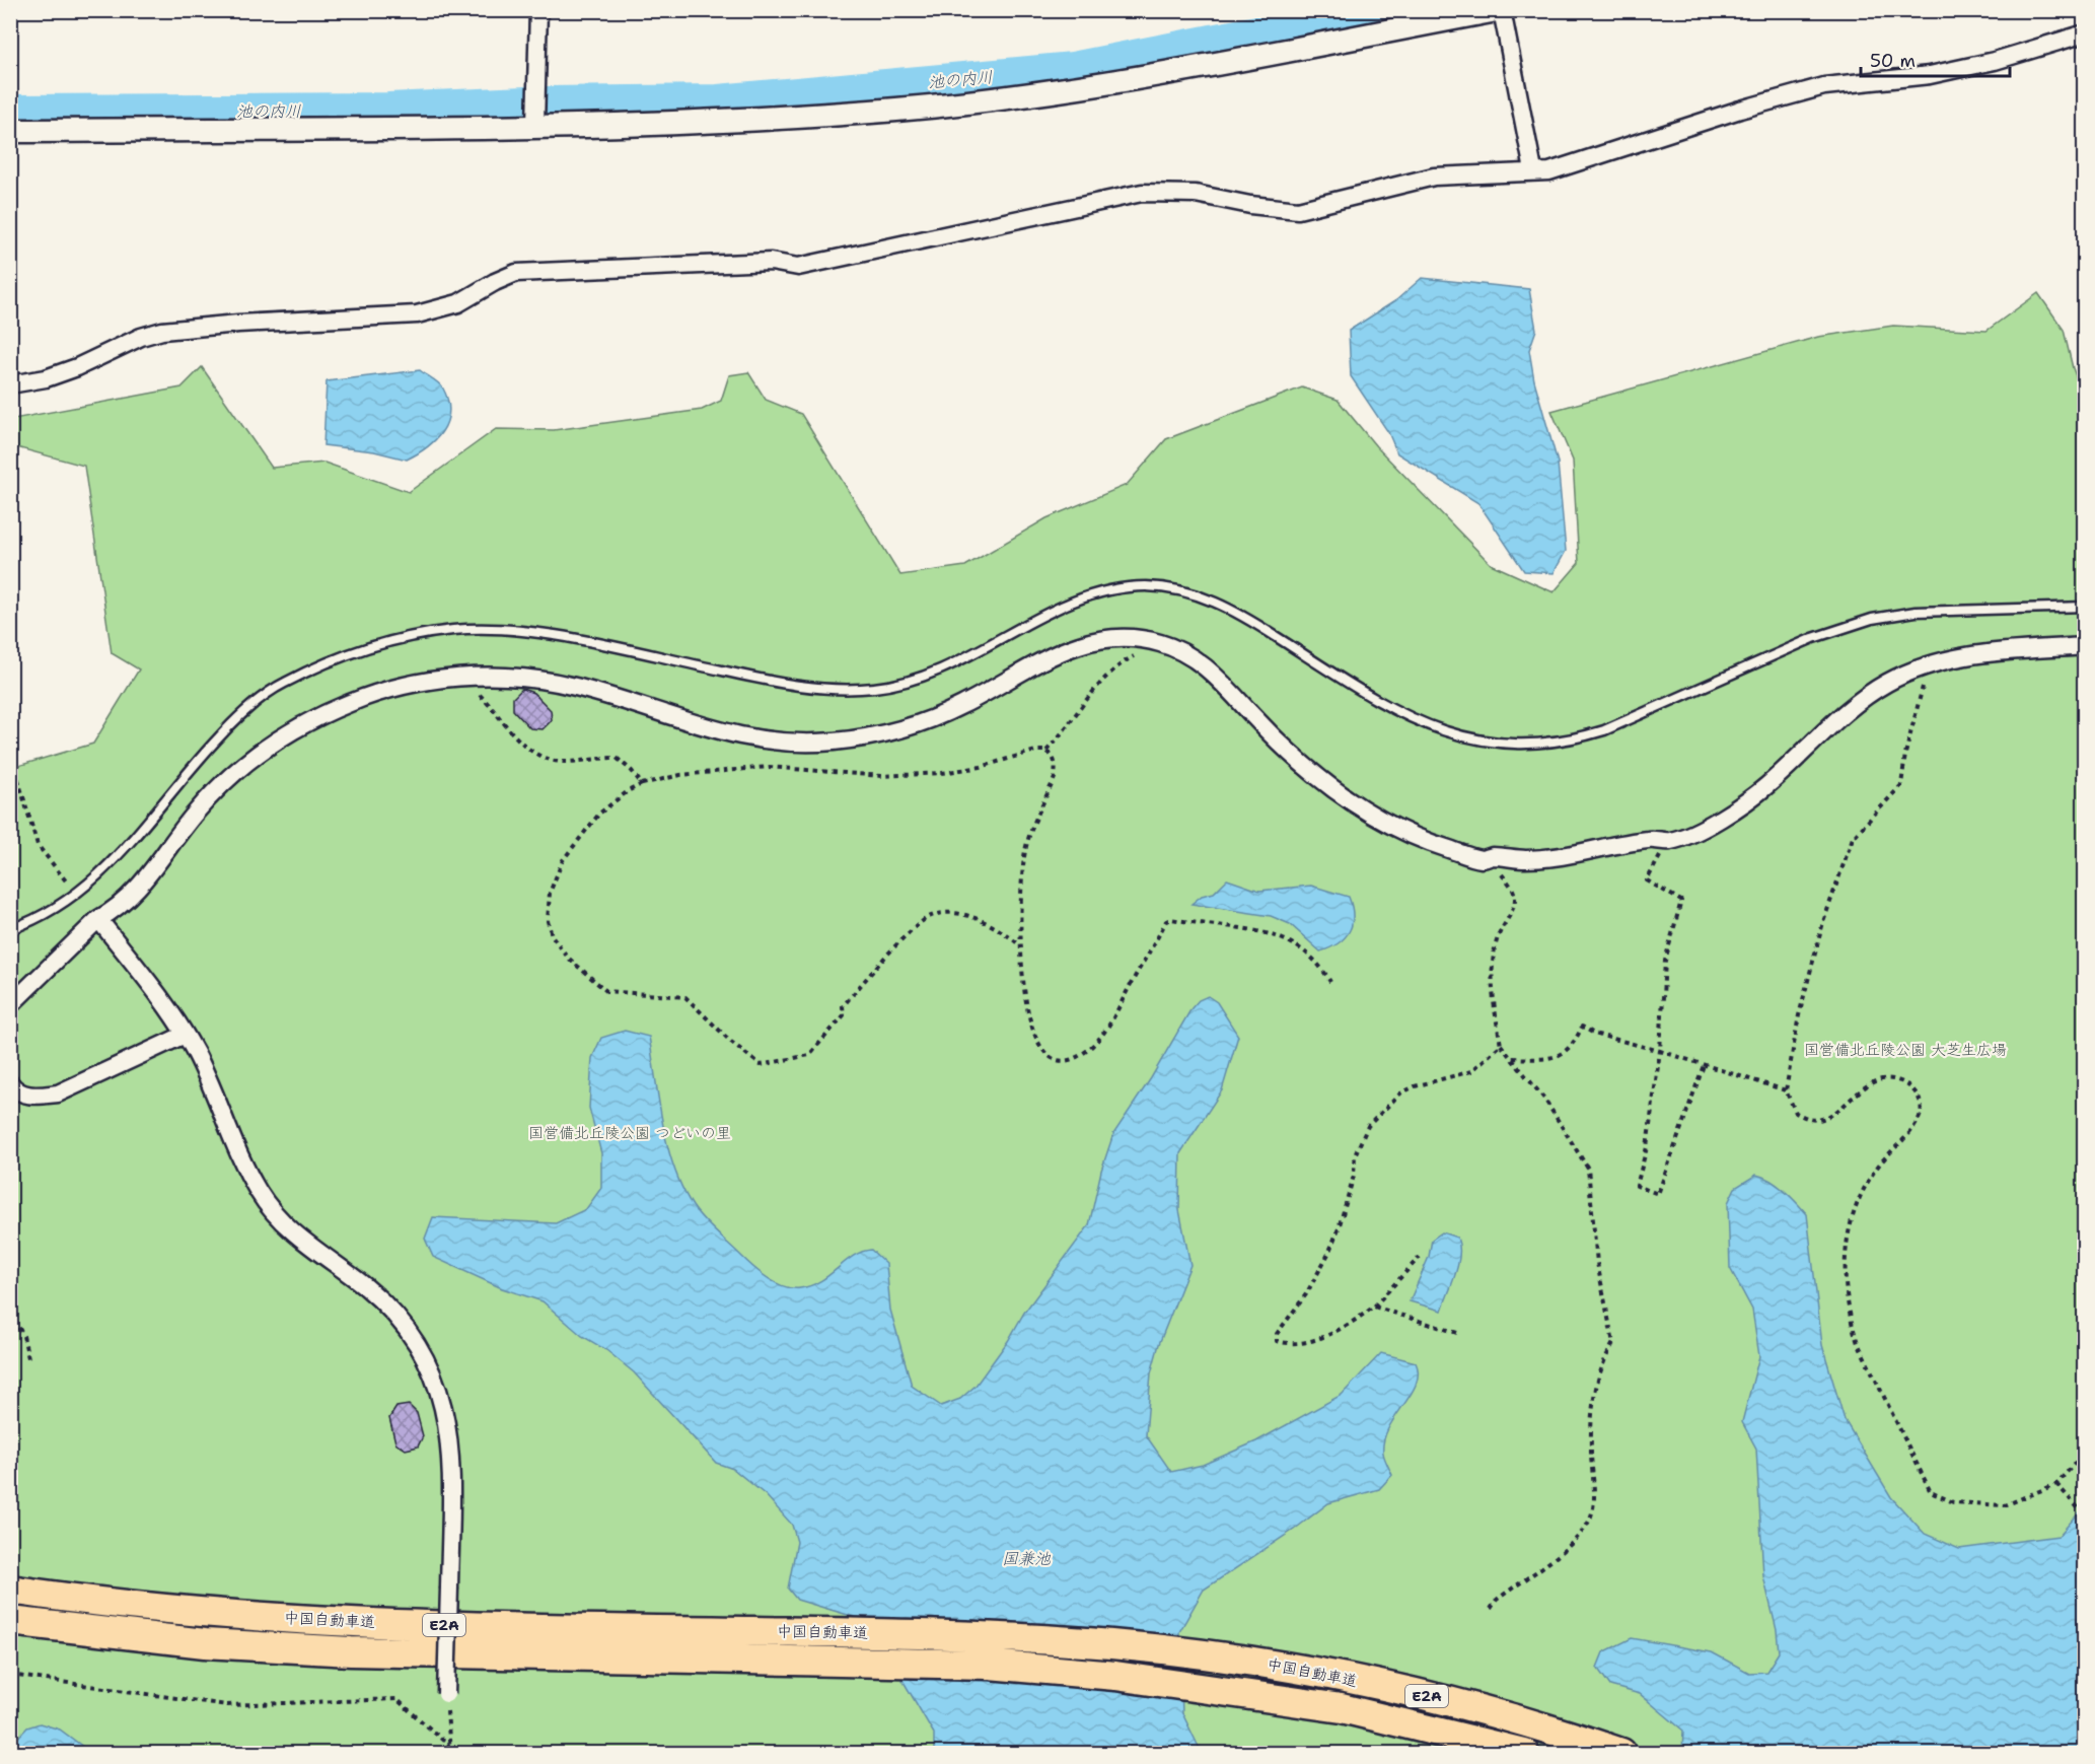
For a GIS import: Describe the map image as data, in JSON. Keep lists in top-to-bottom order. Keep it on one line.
{"streets":{"highway":["中国自動車道","E2A"]},"water":["池の内川","国兼池"],"parks":["国営備北丘陵公園 大芝生広場","国営備北丘陵公園 つどいの里"],"scale_bar":"50 m"}
